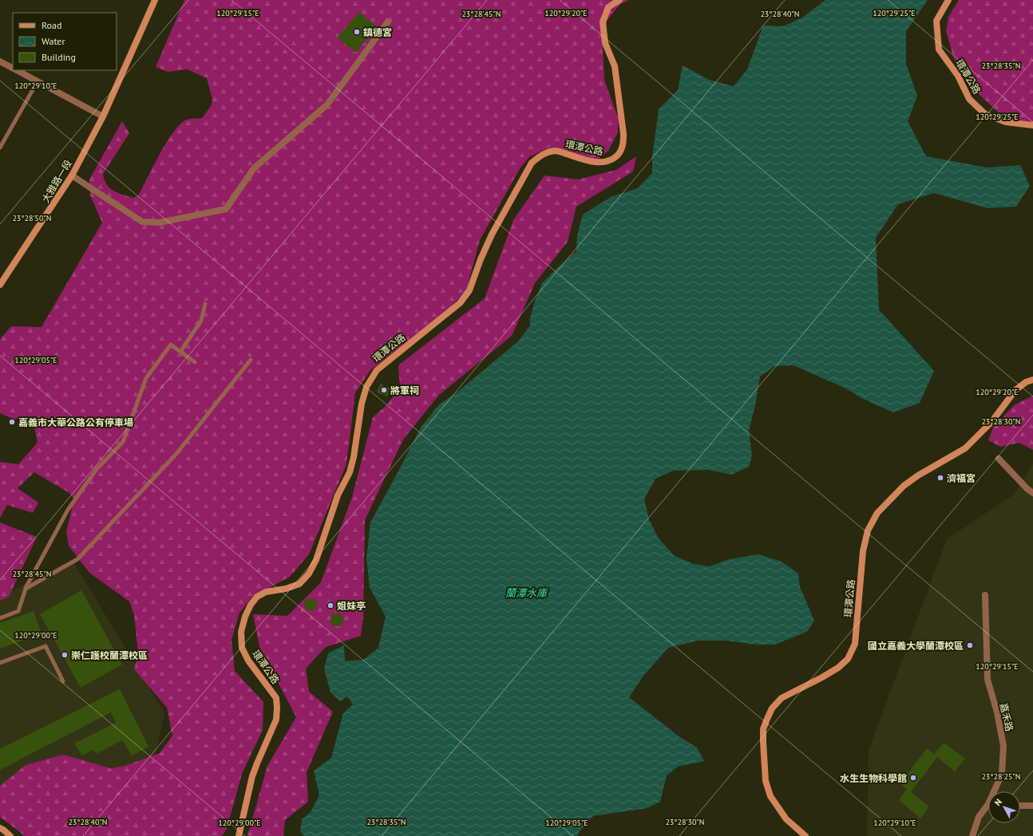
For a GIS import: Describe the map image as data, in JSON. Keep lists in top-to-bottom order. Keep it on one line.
{"streets":{"street":["環潭公路","大雅路一段","嘉禾路"]},"water":["蘭潭水庫"],"places":["鎮德宮","將軍祠","嘉義市大華公路公有停車場","濟福宮","姐妹亭","國立嘉義大學蘭潭校區","崇仁護校蘭潭校區","水生生物科學館"],"legend":["Road","Water","Building"],"north":"top left","coordinates":["120°29'25\"E","120°29'15\"E","120°29'20\"E","23°28'45\"N","23°28'40\"N","23°28'35\"N","120°29'10\"E","23°28'50\"N","120°29'05\"E","23°28'30\"N","120°29'00\"E","23°28'25\"N"]}
